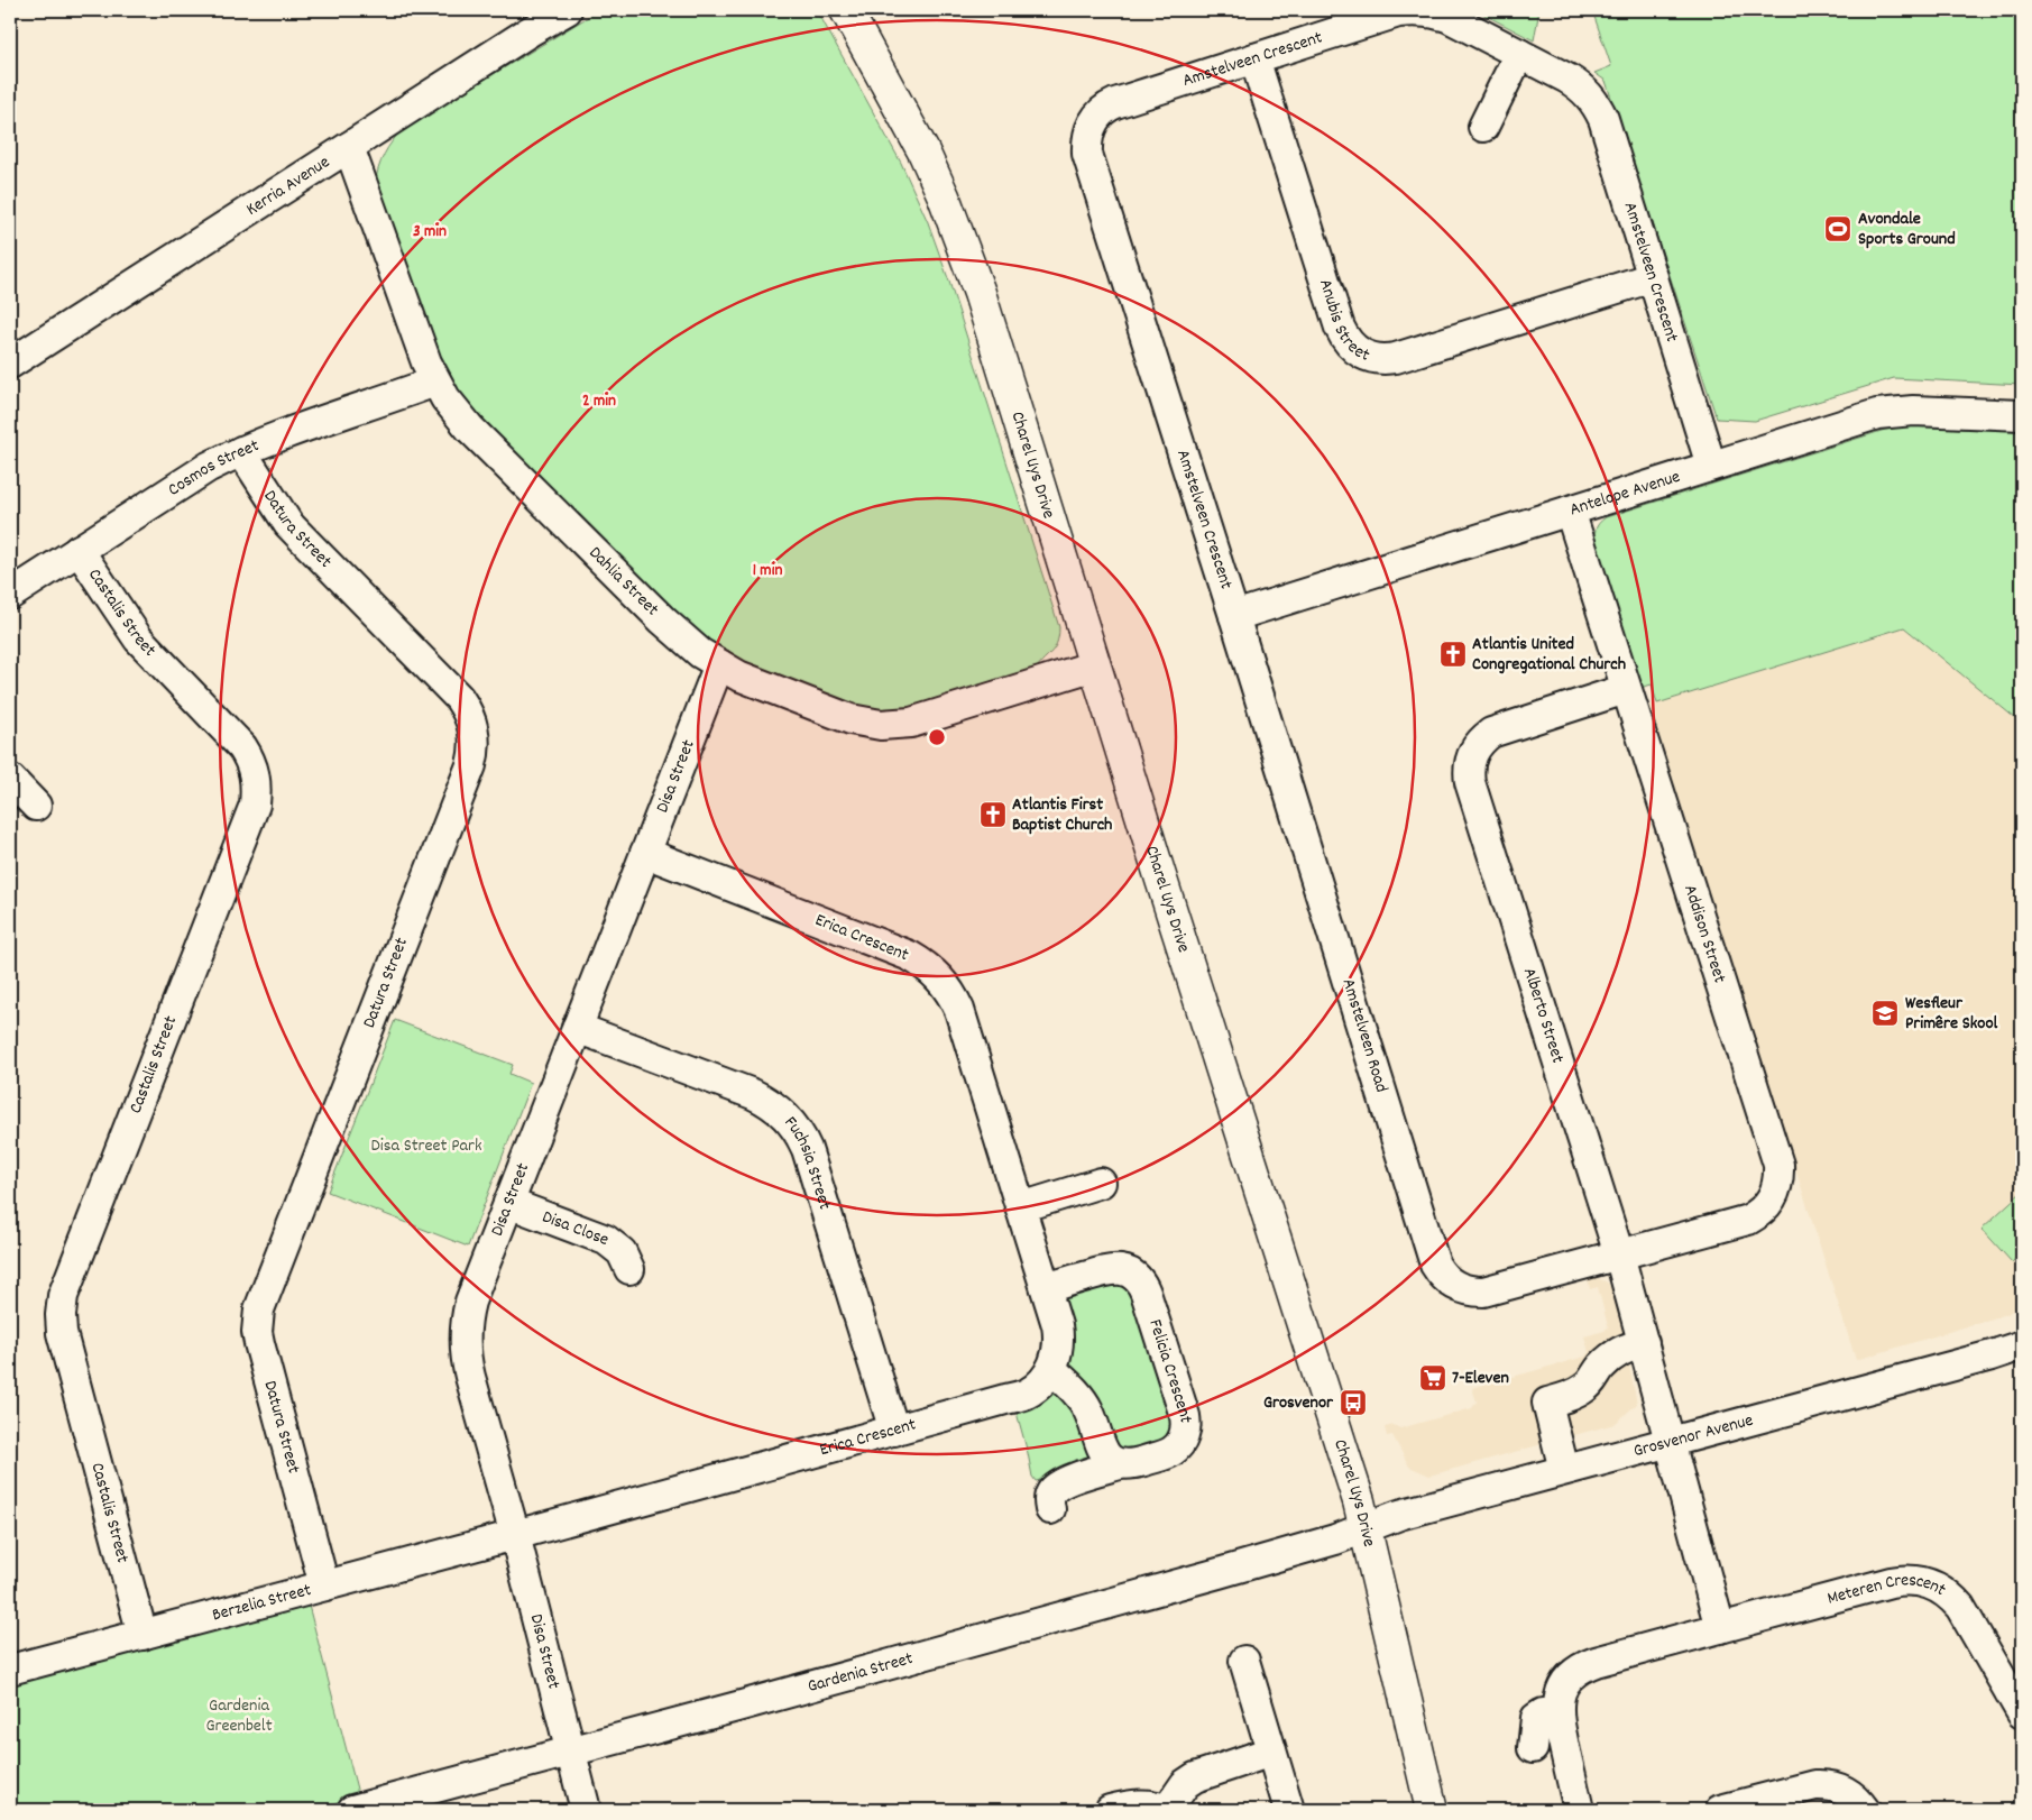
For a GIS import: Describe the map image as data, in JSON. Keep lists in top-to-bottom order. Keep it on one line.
{"streets":{"main road":["Charel Uys Drive"],"street":["Amstelveen Crescent","Kerria Avenue","Anubis Street","Cosmos Street","Antelope Avenue","Datura Street","Dahlia Street","Castalis Street","Disa Street","Addison Street","Erica Crescent","Alberto Street","Amstelveen Road","Fuchsia Street","Disa Close","Felicia Crescent","Grosvenor Avenue","Meteren Crescent","Berzelia Street","Gardenia Street"]},"crossings":[["Amstelveen Crescent","Anubis Street"],["Amstelveen Crescent","Antelope Avenue"],["Amstelveen Crescent","Amstelveen Road"],["Kerria Avenue","Dahlia Street"],["Charel Uys Drive","Dahlia Street"],["Charel Uys Drive","Grosvenor Avenue"],["Charel Uys Drive","Gardenia Street"],["Cosmos Street","Datura Street"],["Cosmos Street","Dahlia Street"],["Cosmos Street","Castalis Street"],["Antelope Avenue","Addison Street"],["Antelope Avenue","Amstelveen Road"],["Datura Street","Berzelia Street"],["Dahlia Street","Disa Street"],["Castalis Street","Berzelia Street"],["Disa Street","Erica Crescent"],["Disa Street","Fuchsia Street"],["Disa Street","Disa Close"],["Disa Street","Berzelia Street"],["Disa Street","Gardenia Street"],["Addison Street","Alberto Street"],["Addison Street","Amstelveen Road"],["Erica Crescent","Fuchsia Street"],["Erica Crescent","Felicia Crescent"],["Erica Crescent","Berzelia Street"],["Alberto Street","Amstelveen Road"],["Alberto Street","Grosvenor Avenue"],["Grosvenor Avenue","Gardenia Street"]],"parks":["Disa Street Park","Gardenia Greenbelt"],"places":{"sports":["Avondale Sports Ground"],"church":["Atlantis United Congregational Church","Atlantis First Baptist Church"],"school or university":["Wesfleur Primêre Skool"],"supermarket":["7-Eleven"],"bus stop":["Grosvenor"]},"rings":["3 min","2 min","1 min"]}
